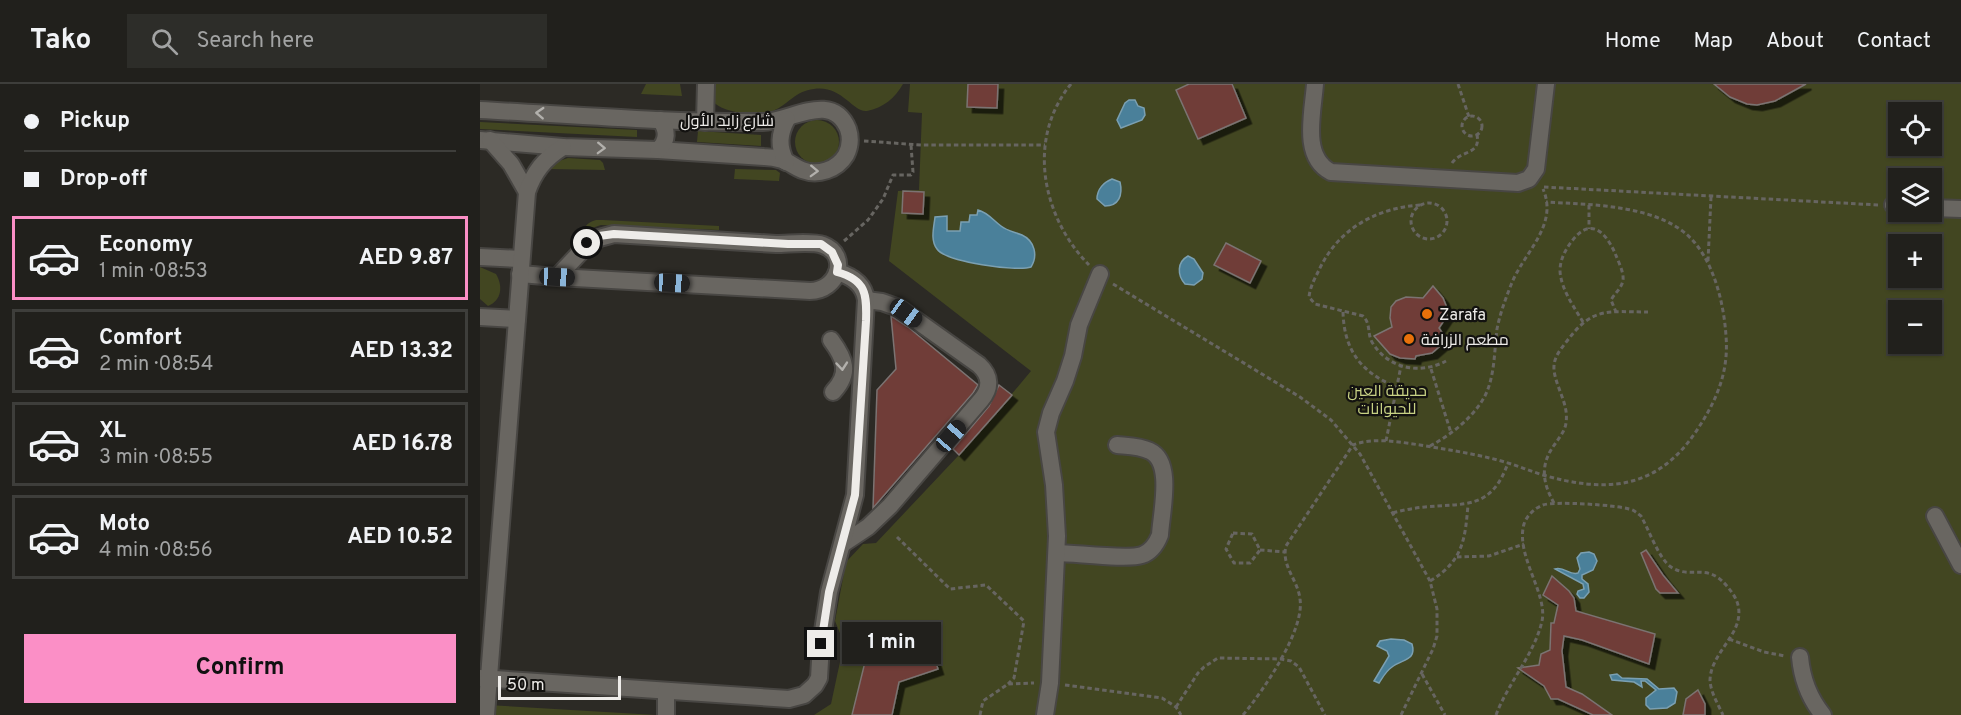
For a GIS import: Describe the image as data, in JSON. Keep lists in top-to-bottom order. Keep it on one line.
{"streets":{"street":["شارع زايد الأول"]},"parks":["حديقة العين للحيوانات"],"places":["Zarafa","مطعم الزرافة"],"scale_bar":"50 m","page":{"header":"Tako","search":"Search here","nav":["Home","Map","About","Contact"],"banner":["Pickup","Drop-off"],"map_buttons":["+","−"],"list":[{"name":"Economy","note":"1 min · 08:53","value":"AED 9.87"},{"name":"Comfort","note":"2 min · 08:54","value":"AED 13.32"},{"name":"XL","note":"3 min · 08:55","value":"AED 16.78"},{"name":"Moto","note":"4 min · 08:56","value":"AED 10.52"}],"buttons":"Confirm","bubble":"1 min","scale":"50 m"}}
